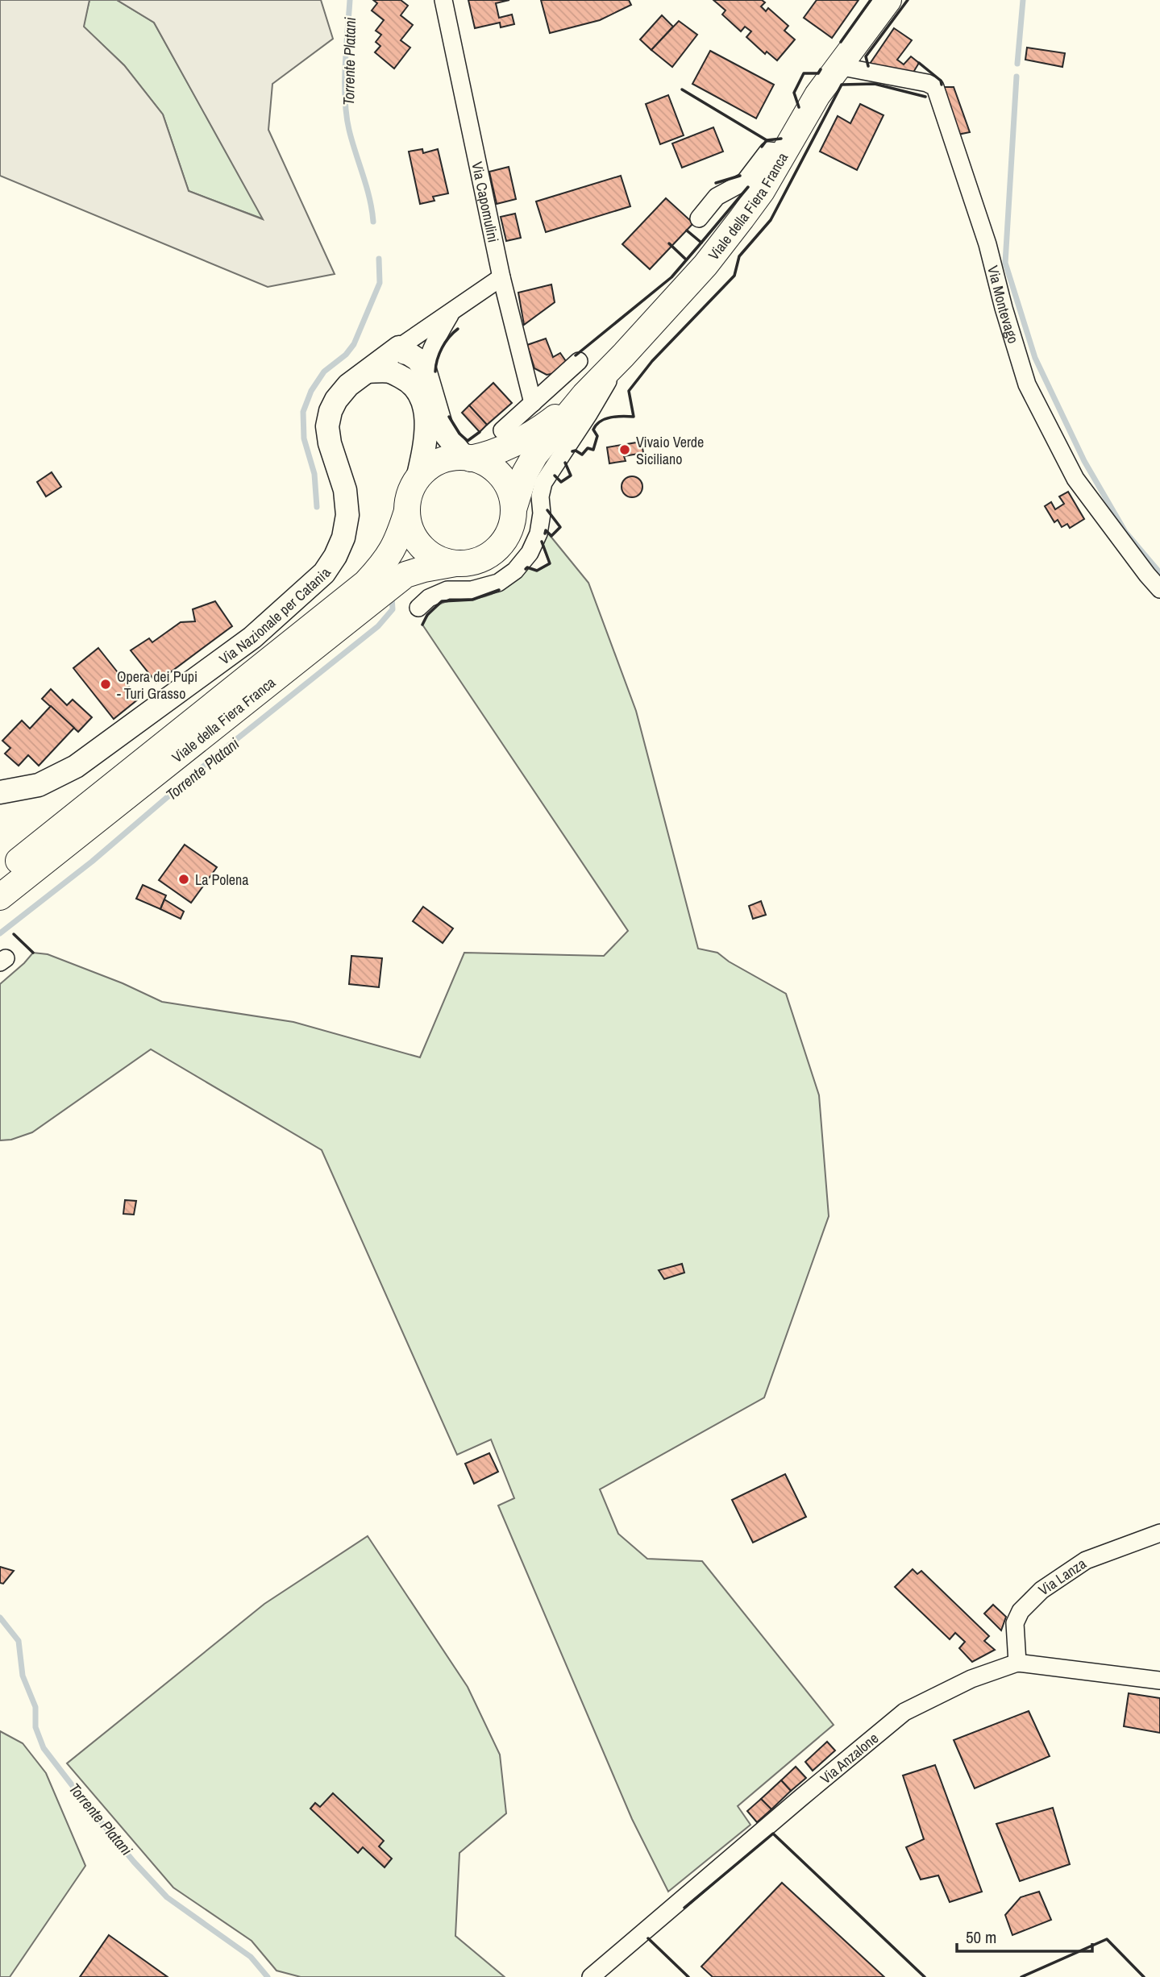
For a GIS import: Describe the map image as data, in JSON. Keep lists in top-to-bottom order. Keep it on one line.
{"streets":{"main road":["Viale della Fiera Franca","Via Nazionale per Catania"],"street":["Via Capomulini","Via Montevago","Via Lanza","Via Anzalone"]},"crossings":[["Viale della Fiera Franca","Via Montevago"],["Via Lanza","Via Anzalone"]],"water":["Torrente Platani"],"places":["Vivaio Verde Siciliano","Opera dei Pupi - Turi Grasso","La Polena"],"scale_bar":"50 m"}
